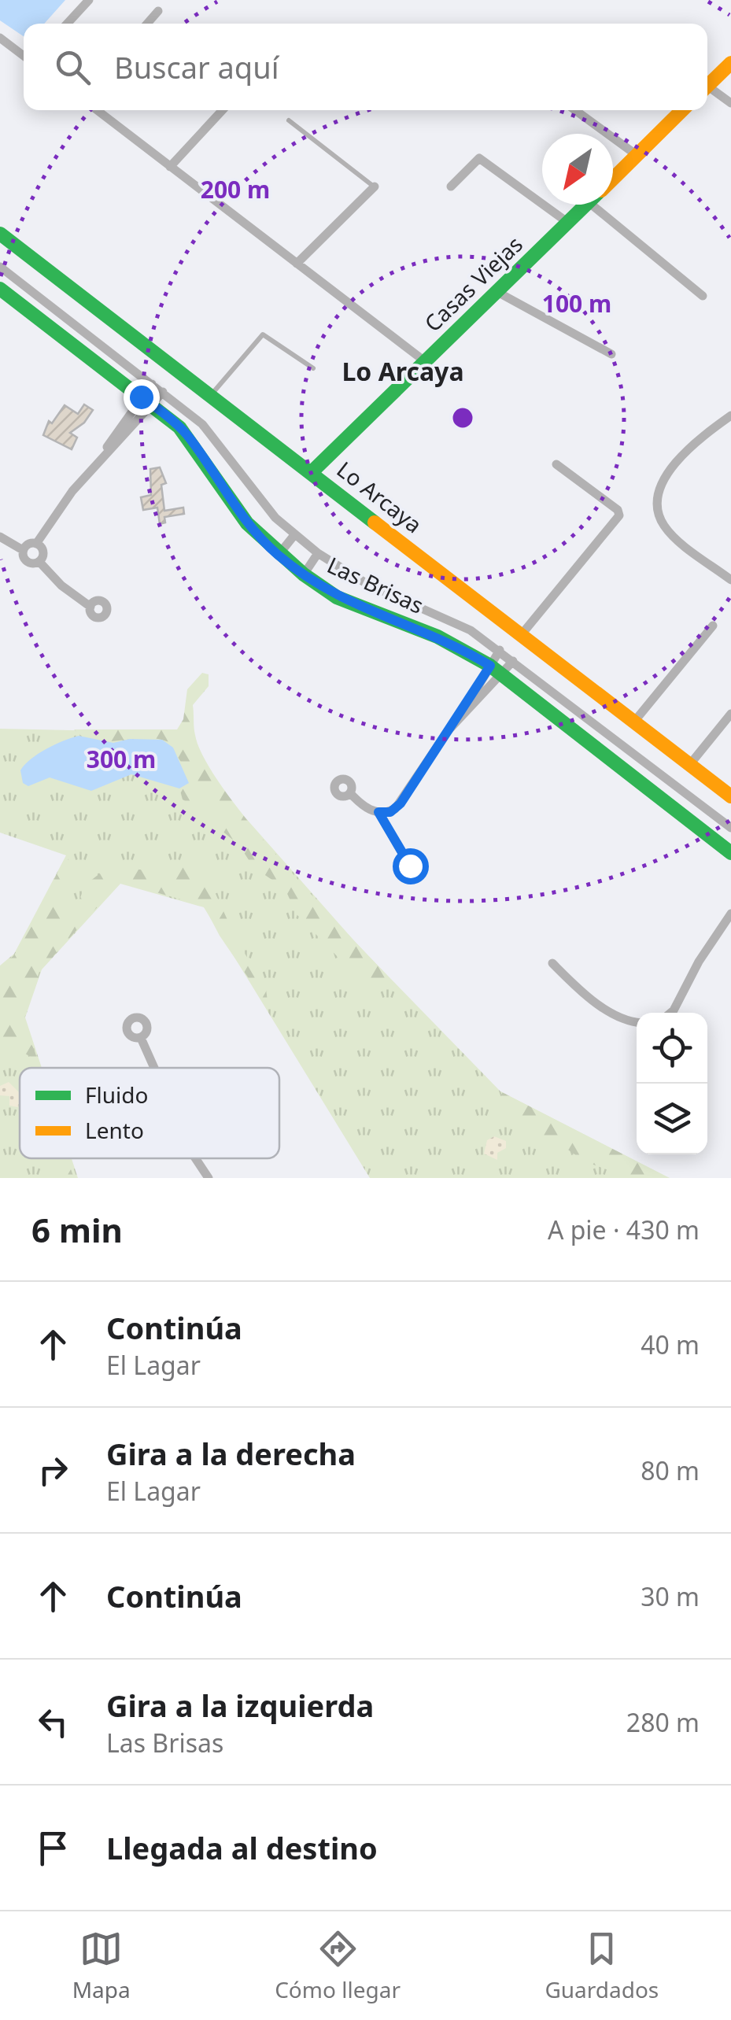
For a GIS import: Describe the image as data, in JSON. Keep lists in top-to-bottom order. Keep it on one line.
{"streets":{"street":["Casas Viejas","Lo Arcaya","Las Brisas"]},"crossings":[["Casas Viejas","Lo Arcaya"]],"districts":["Lo Arcaya"],"legend":["Fluido","Lento"],"north":"bottom left","page":{"search":"Buscar aquí","heading":["6 min","A pie · 430 m"],"list":[["Continúa","El Lagar","40 m"],["Gira a la derecha","El Lagar","80 m"],["Continúa","30 m"],["Gira a la izquierda","Las Brisas","280 m"],"Llegada al destino"],"nav":["Mapa","Cómo llegar","Guardados"]},"rings":["200 m","100 m","300 m"]}
